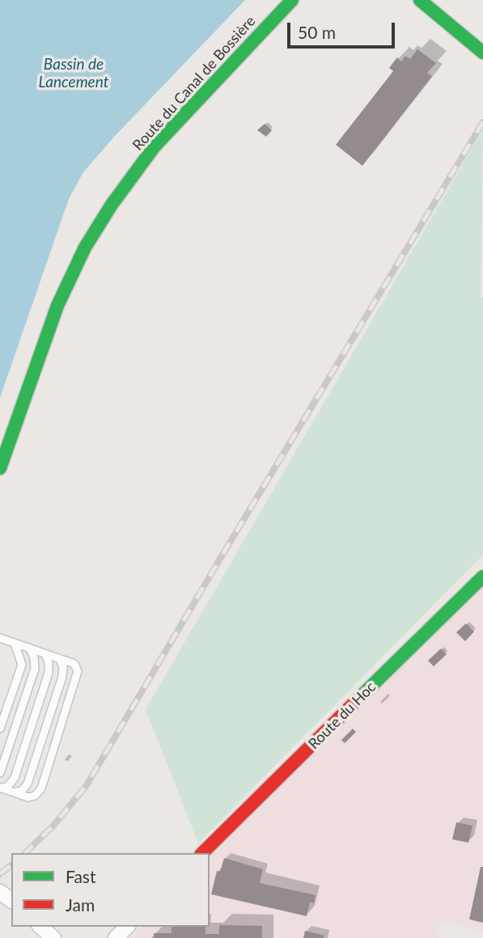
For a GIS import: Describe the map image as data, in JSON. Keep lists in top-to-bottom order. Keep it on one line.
{"streets":{"street":["Route du Canal de Bossière","Route du Hoc"]},"water":["Bassin de Lancement"],"legend":["Fast","Jam"],"scale_bar":"50 m"}
